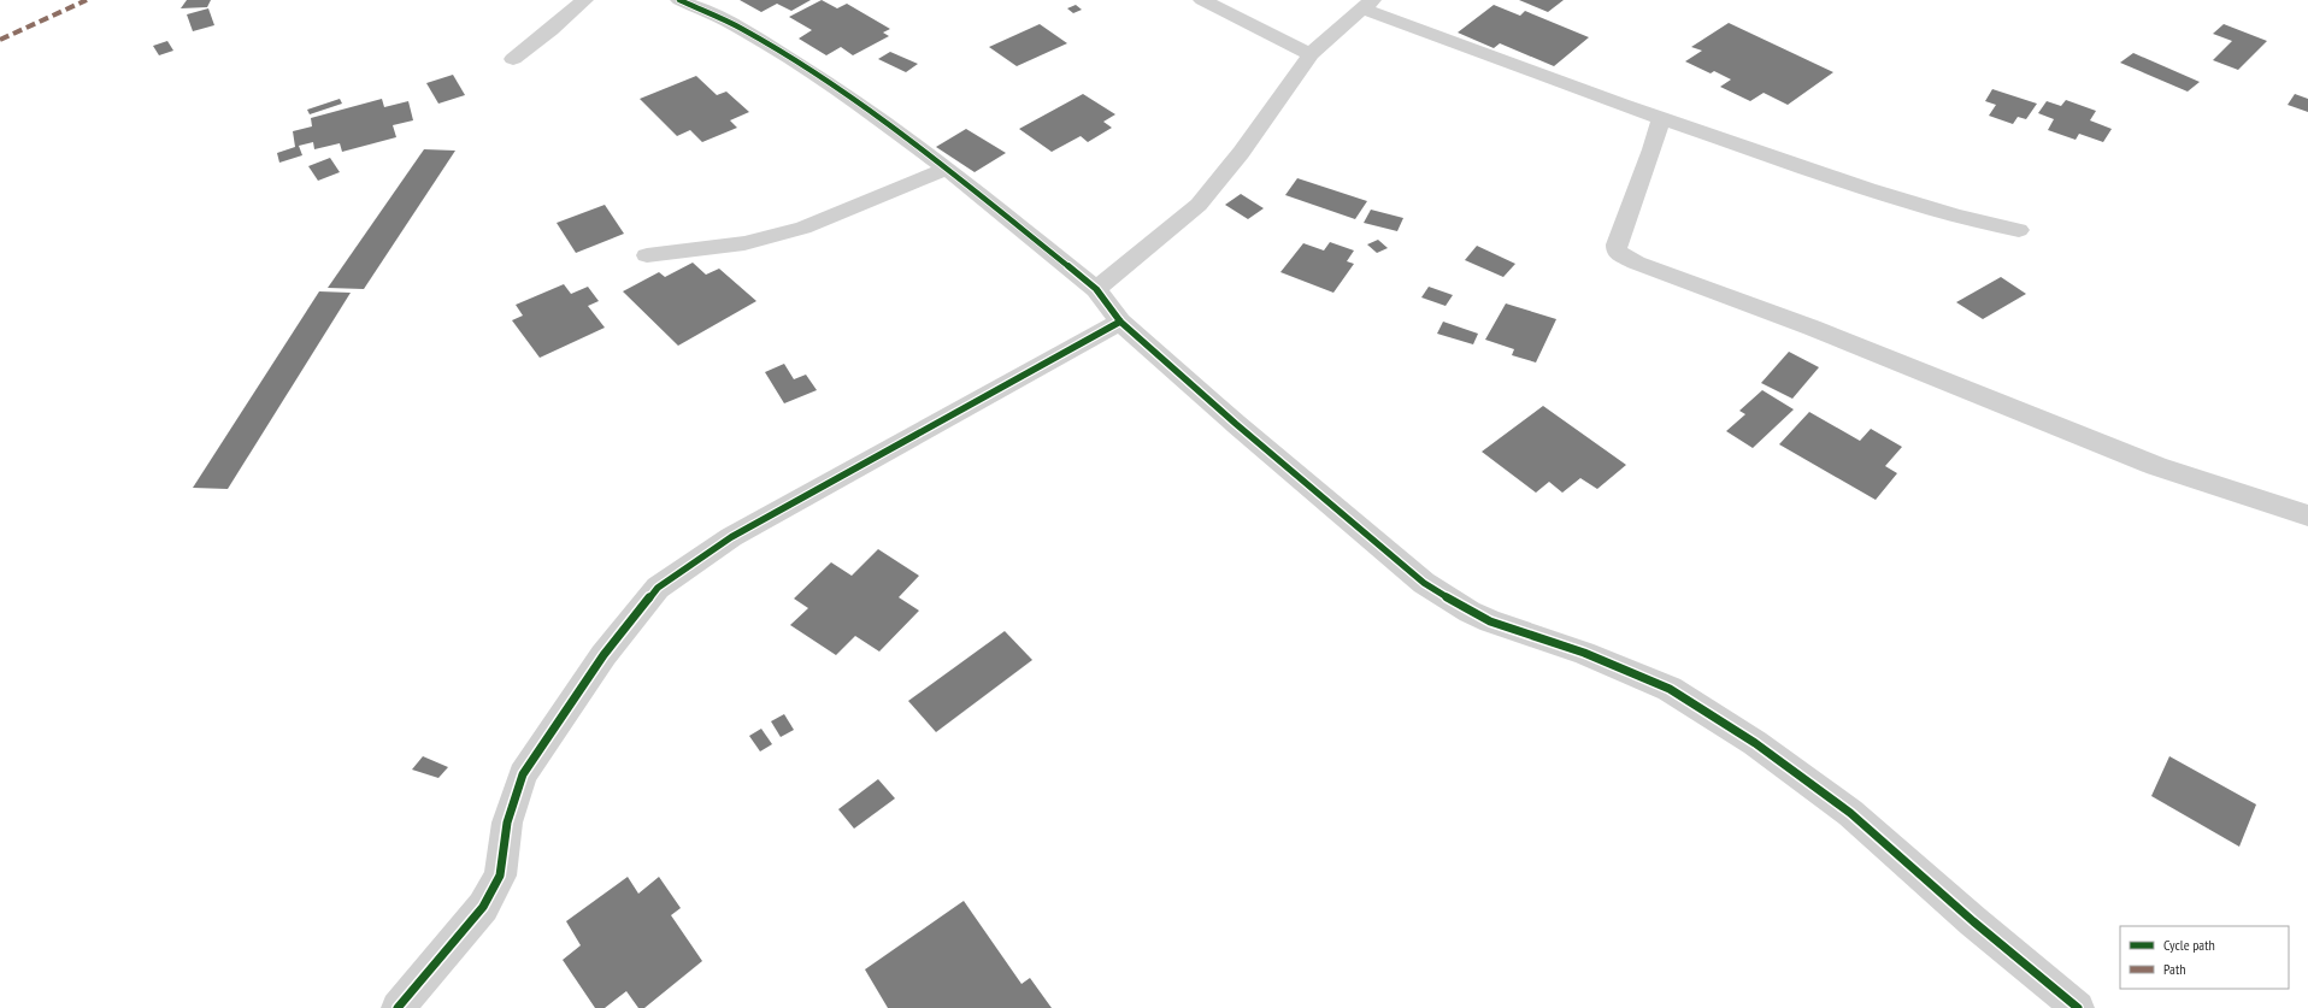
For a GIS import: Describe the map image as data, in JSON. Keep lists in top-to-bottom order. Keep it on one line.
{"legend":["Cycle path","Path"]}
